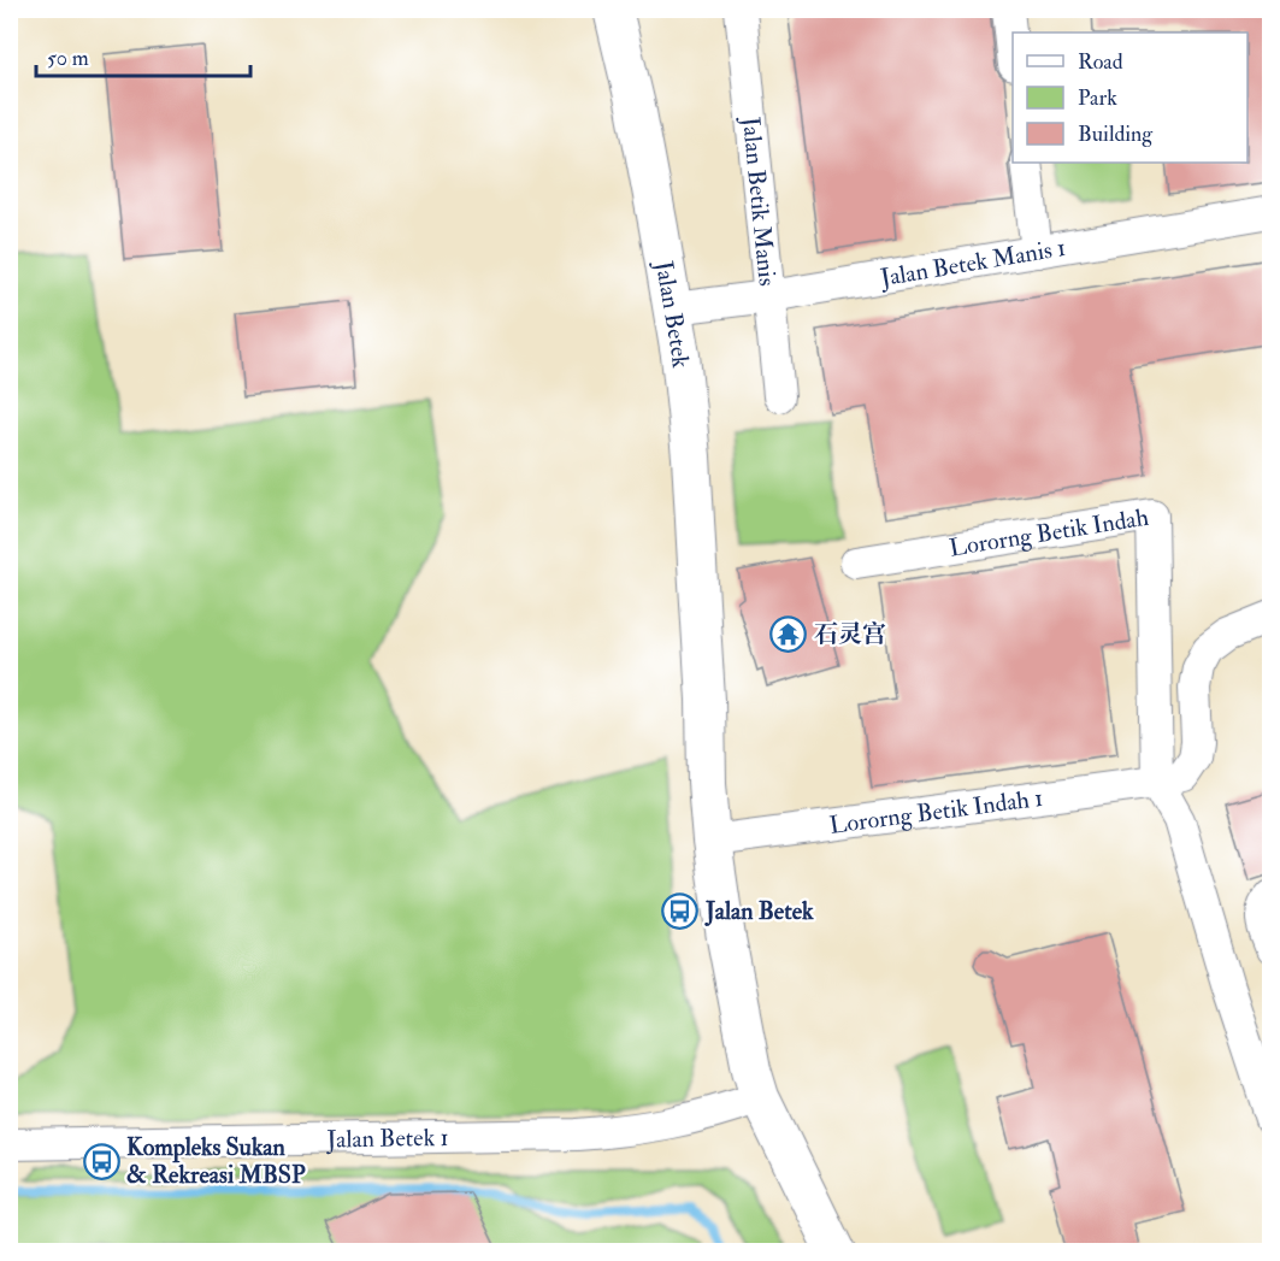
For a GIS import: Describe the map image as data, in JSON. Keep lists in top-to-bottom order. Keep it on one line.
{"streets":{"street":["Jalan Betik Manis","Jalan Betek Manis 1","Jalan Betek","Lororng Betik Indah","Lororng Betik Indah 1","Jalan Betek 1"]},"crossings":[["Jalan Betik Manis","Jalan Betek Manis 1"],["Jalan Betek Manis 1","Jalan Betek"],["Jalan Betek","Lororng Betik Indah 1"],["Jalan Betek","Jalan Betek 1"],["Lororng Betik Indah","Lororng Betik Indah 1"]],"places":{"temple":["石灵宫"],"bus stop":["Jalan Betek","Kompleks Sukan & Rekreasi MBSP"]},"legend":["Road","Park","Building"],"scale_bar":"50 m"}
